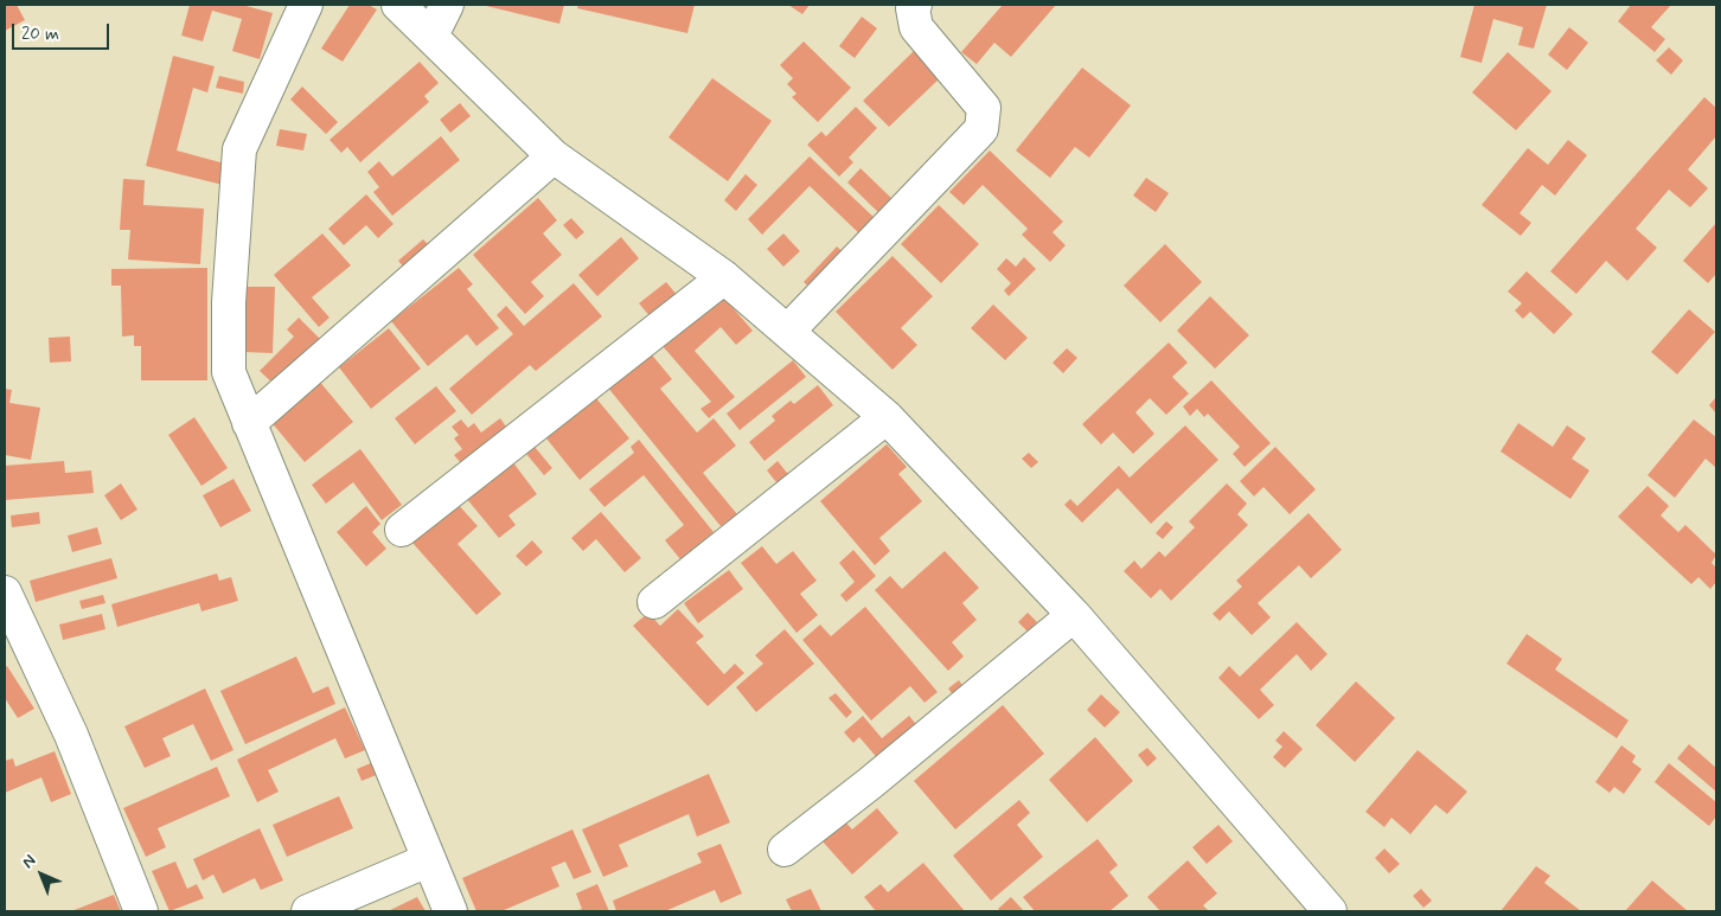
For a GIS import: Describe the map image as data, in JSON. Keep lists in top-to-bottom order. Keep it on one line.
{"scale_bar":"20 m","north":"top left"}
